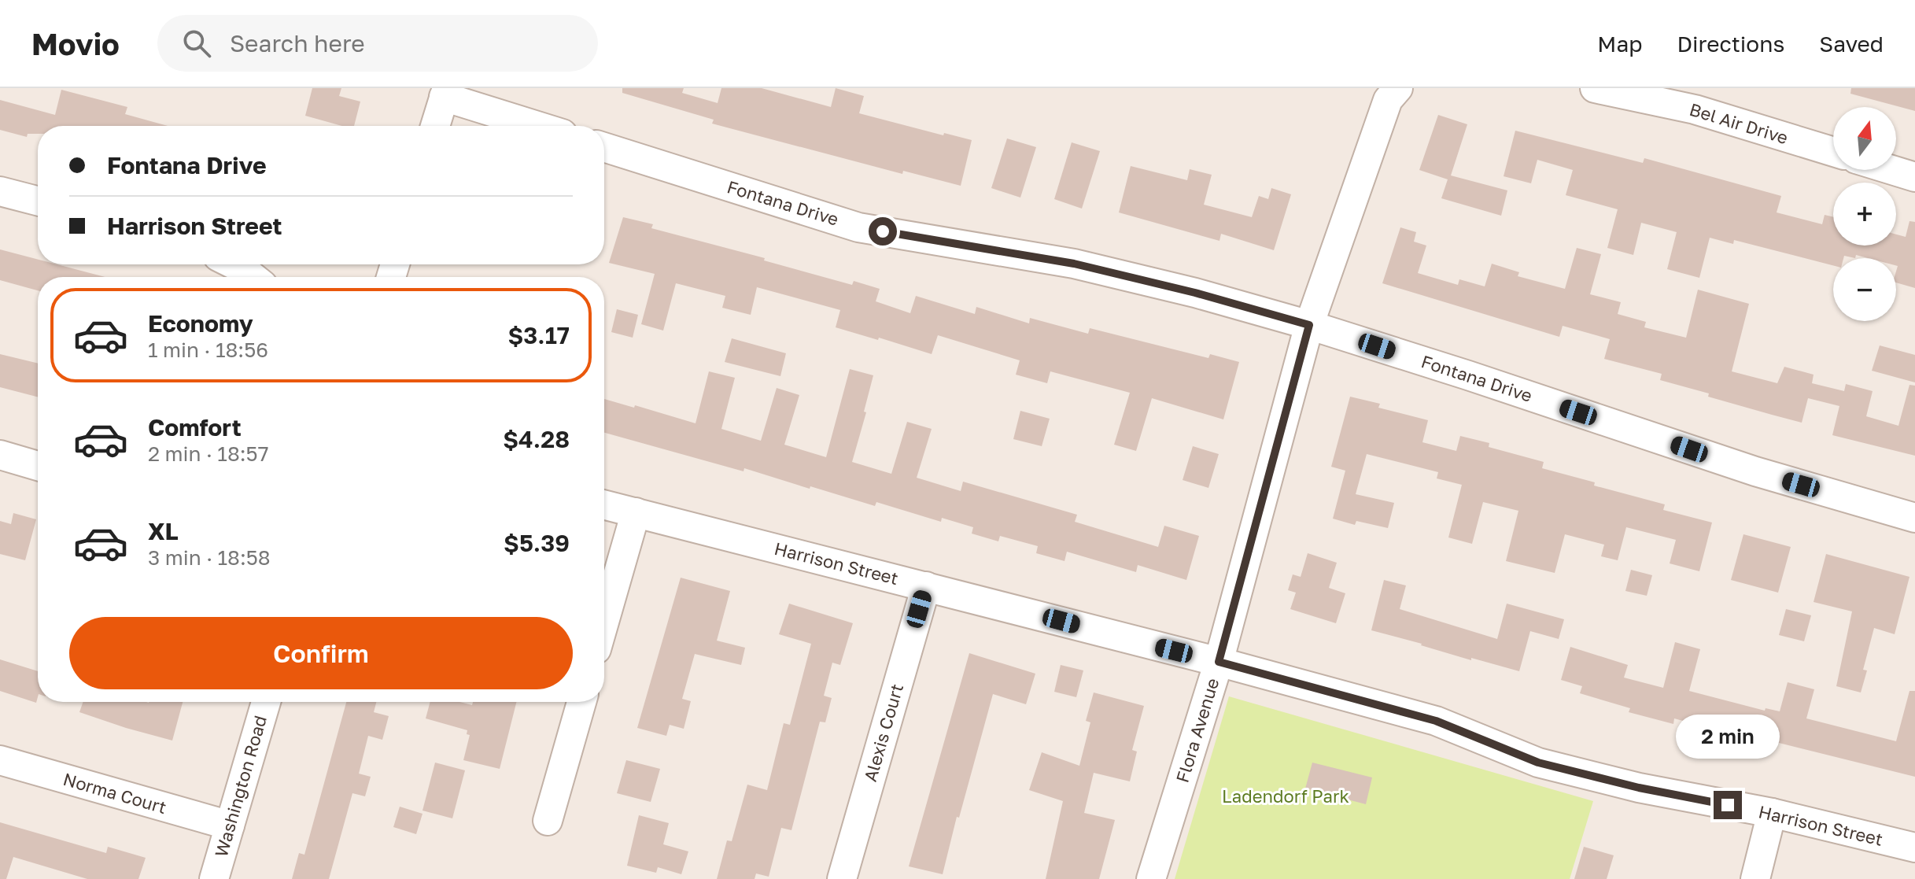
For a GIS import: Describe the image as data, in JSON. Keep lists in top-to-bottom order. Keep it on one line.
{"streets":{"street":["Bel Air Drive","Fontana Drive","Harrison Street","Flora Avenue","Alexis Court","Washington Road","Norma Court"]},"crossings":[["Fontana Drive","Flora Avenue"],["Harrison Street","Flora Avenue"],["Harrison Street","Alexis Court"],["Washington Road","Norma Court"]],"parks":["Ladendorf Park"],"north":"top","page":{"header":"Movio","search":"Search here","nav":["Map","Directions","Saved"],"map_buttons":["+","−"],"banner":["Fontana Drive","Harrison Street"],"list":[{"name":"Economy","note":"1 min · 18:56","value":"$3.17"},{"name":"Comfort","note":"2 min · 18:57","value":"$4.28"},{"name":"XL","note":"3 min · 18:58","value":"$5.39"}],"buttons":"Confirm","bubble":"2 min"}}
